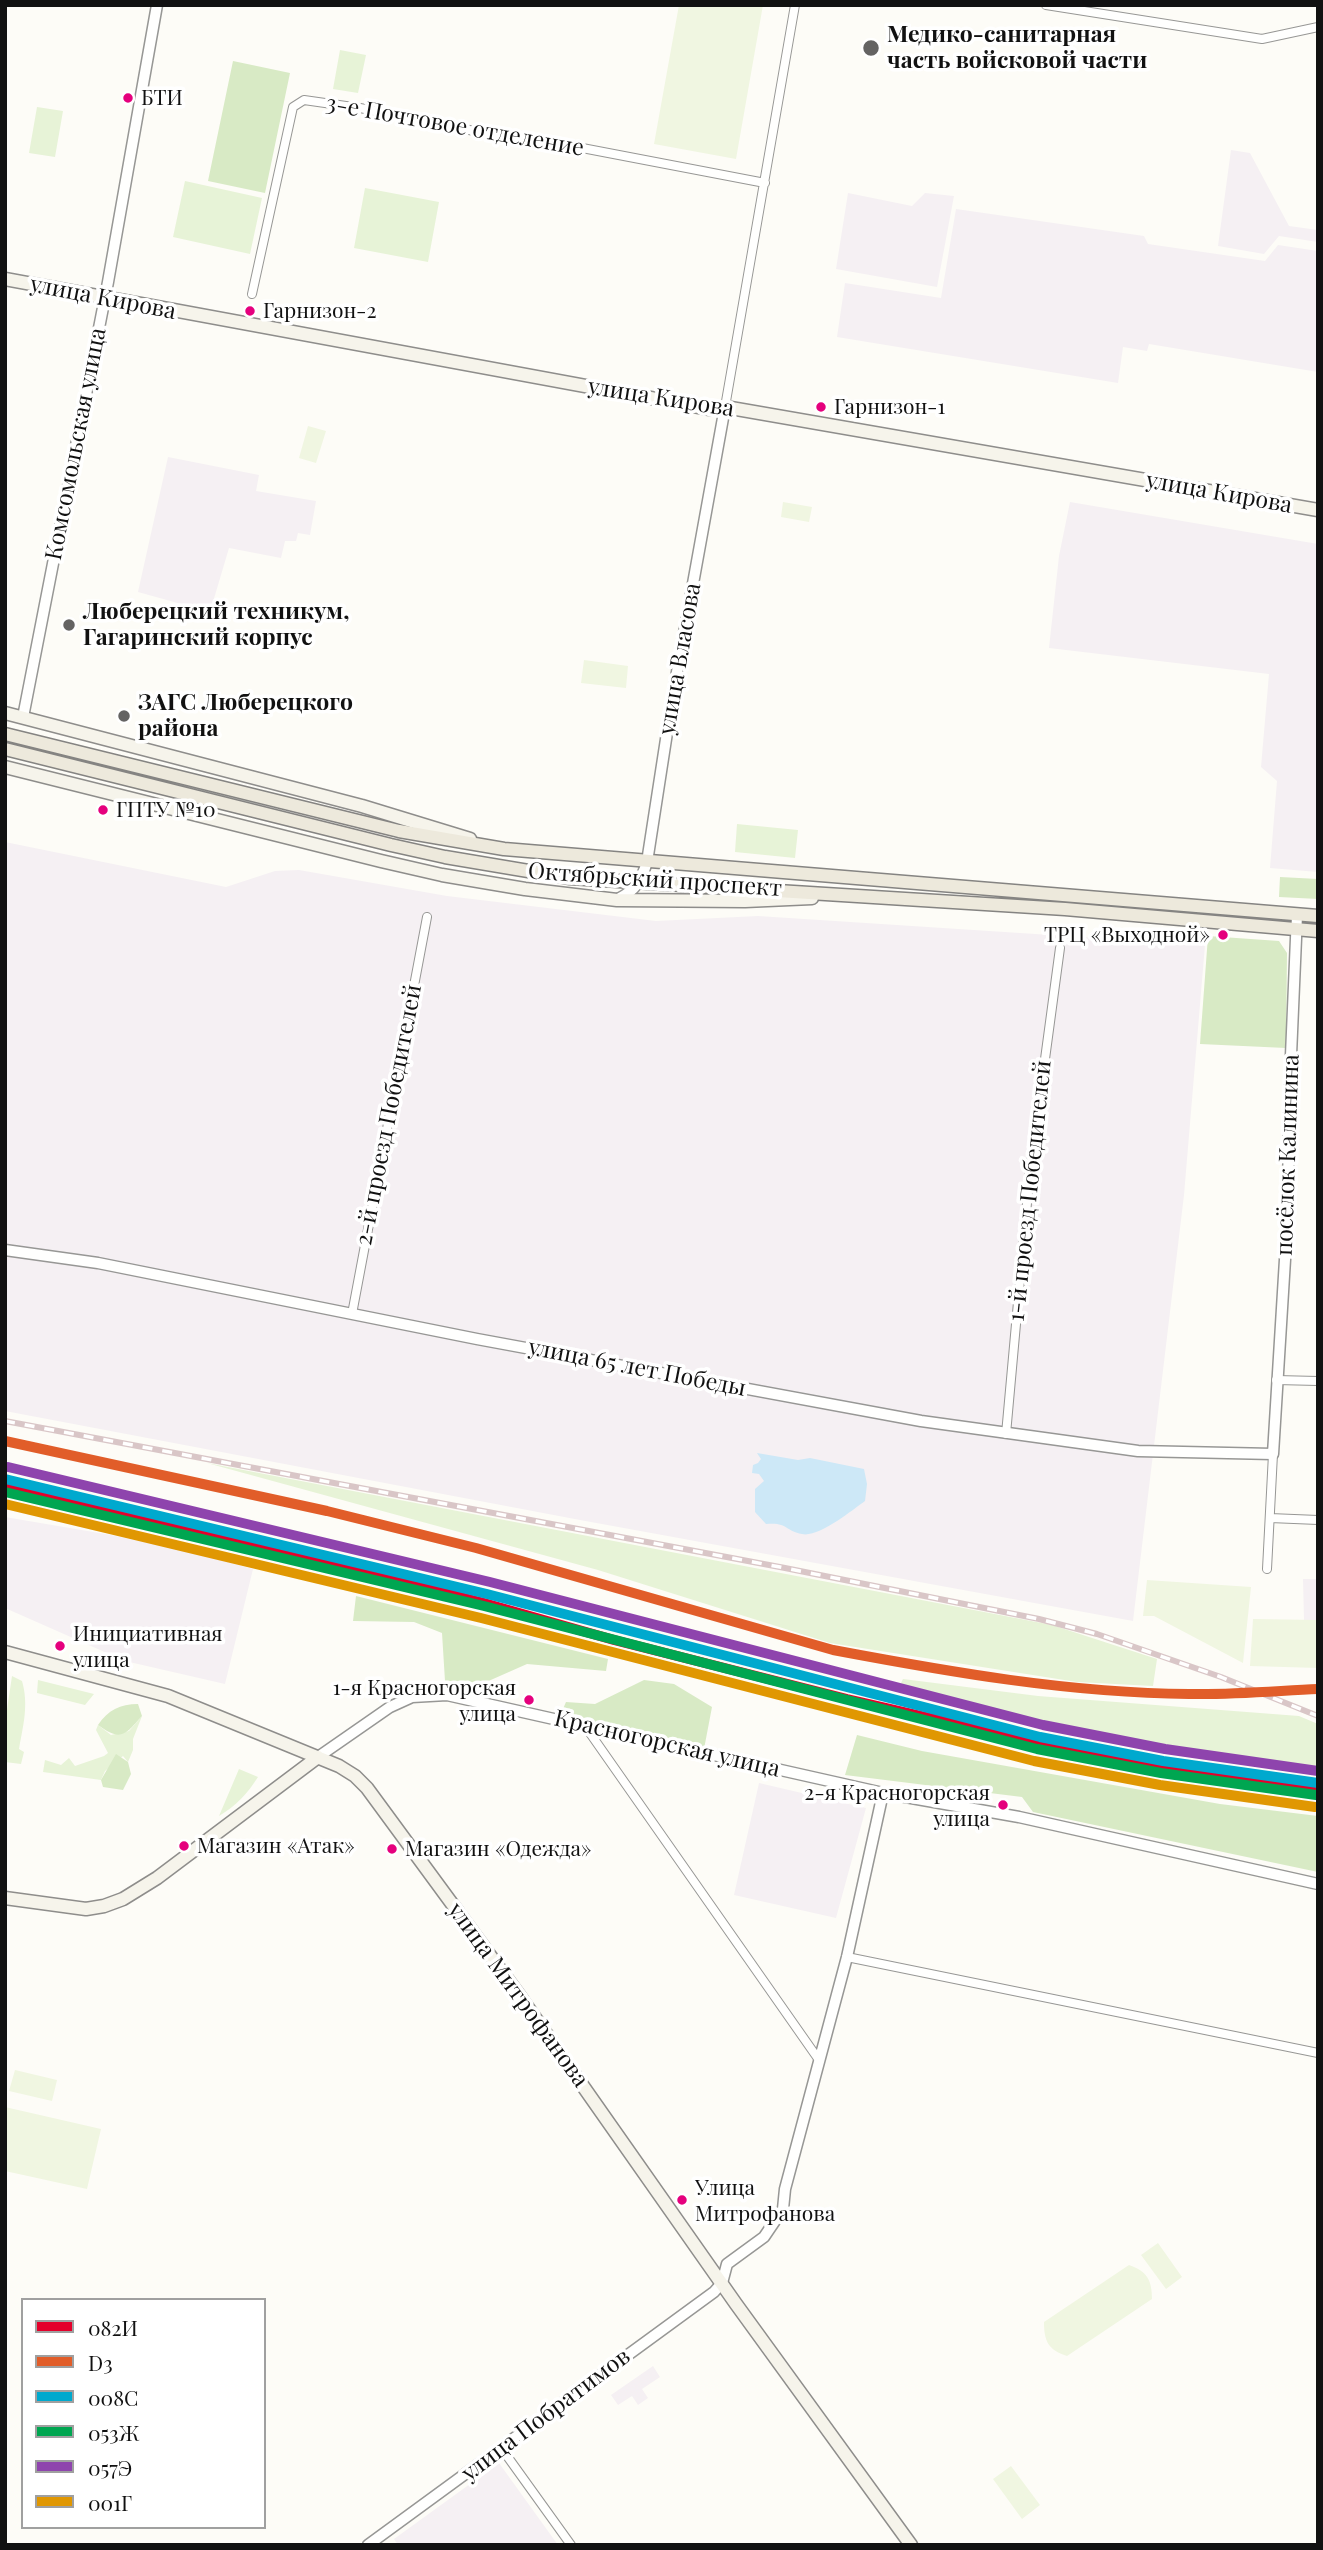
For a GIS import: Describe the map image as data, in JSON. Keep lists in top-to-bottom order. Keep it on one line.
{"streets":{"main road":["улица Кирова","Октябрьский проспект","улица Митрофанова"],"street":["3-е Почтовое отделение","Комсомольская улица","улица Власова","2-й проезд Победителей","посёлок Калинина","1-й проезд Победителей","улица 65 лет Победы","Красногорская улица","улица Побратимов"]},"crossings":[["улица Кирова","Комсомольская улица"],["улица Кирова","улица Власова"],["улица Власова","Октябрьский проспект"],["Октябрьский проспект","посёлок Калинина"],["2-й проезд Победителей","улица 65 лет Победы"],["посёлок Калинина","улица 65 лет Победы"],["1-й проезд Победителей","улица 65 лет Победы"],["Красногорская улица","улица Митрофанова"],["улица Митрофанова","улица Побратимов"]],"places":["Медико-санитарная часть войсковой части","БТИ","Гарнизон-2","Гарнизон-1","Люберецкий техникум, Гагаринский корпус","ЗАГС Люберецкого района","ГПТУ №10","ТРЦ «Выходной»","Инициативная улица","1-я Красногорская улица","2-я Красногорская улица","Магазин «Атак»","Магазин «Одежда»","Улица Митрофанова"],"lines":["transit line D3","transit line 057Э","transit line 008С","transit line 082И","transit line 053Ж","transit line 001Г"],"legend":["082И","D3","008С","053Ж","057Э","001Г"]}
